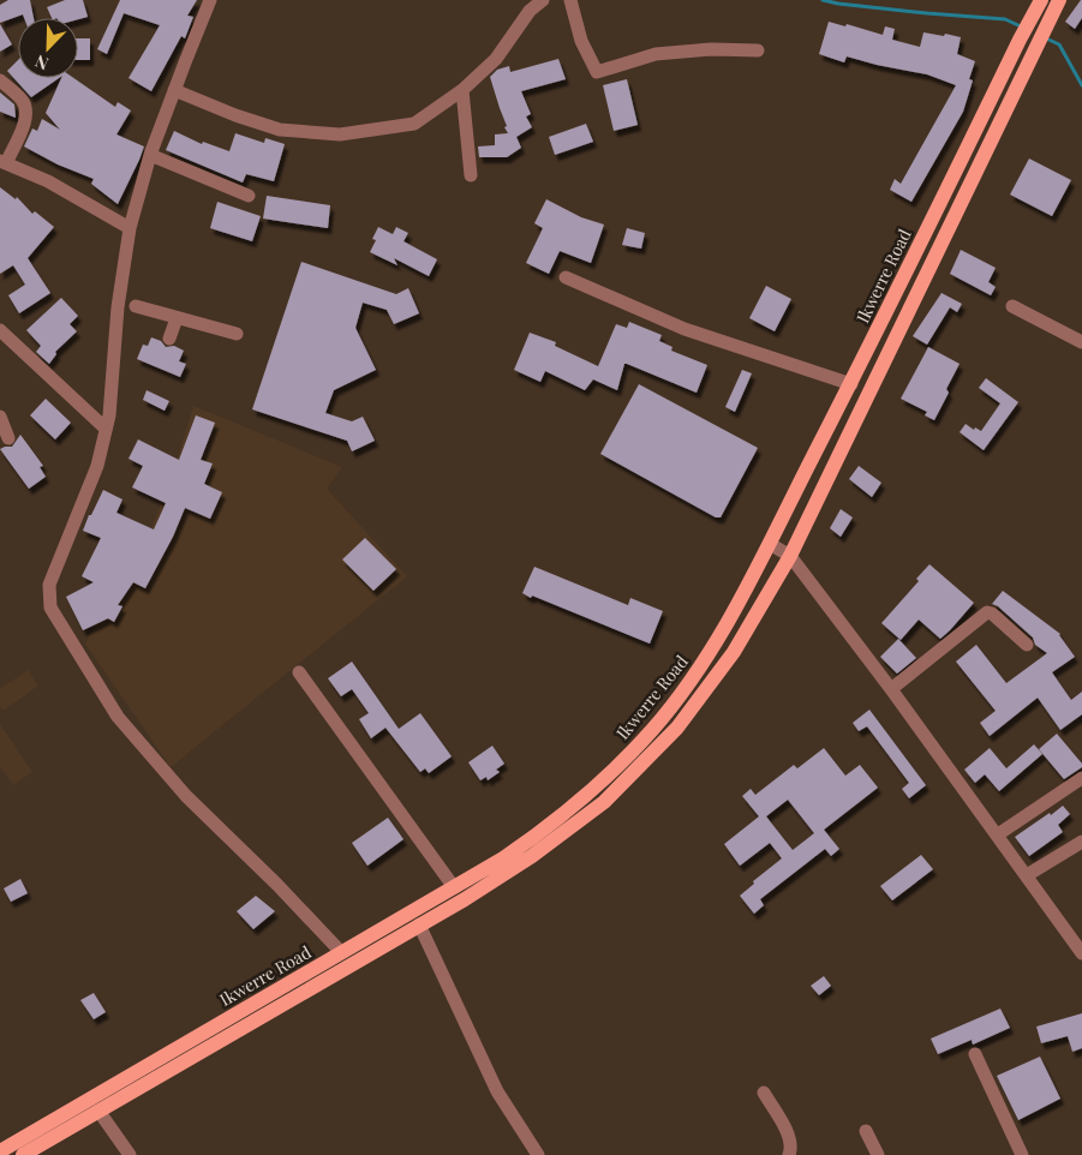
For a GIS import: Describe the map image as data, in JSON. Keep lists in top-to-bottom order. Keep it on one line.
{"streets":{"main road":["Ikwerre Road"]},"north":"bottom left"}
